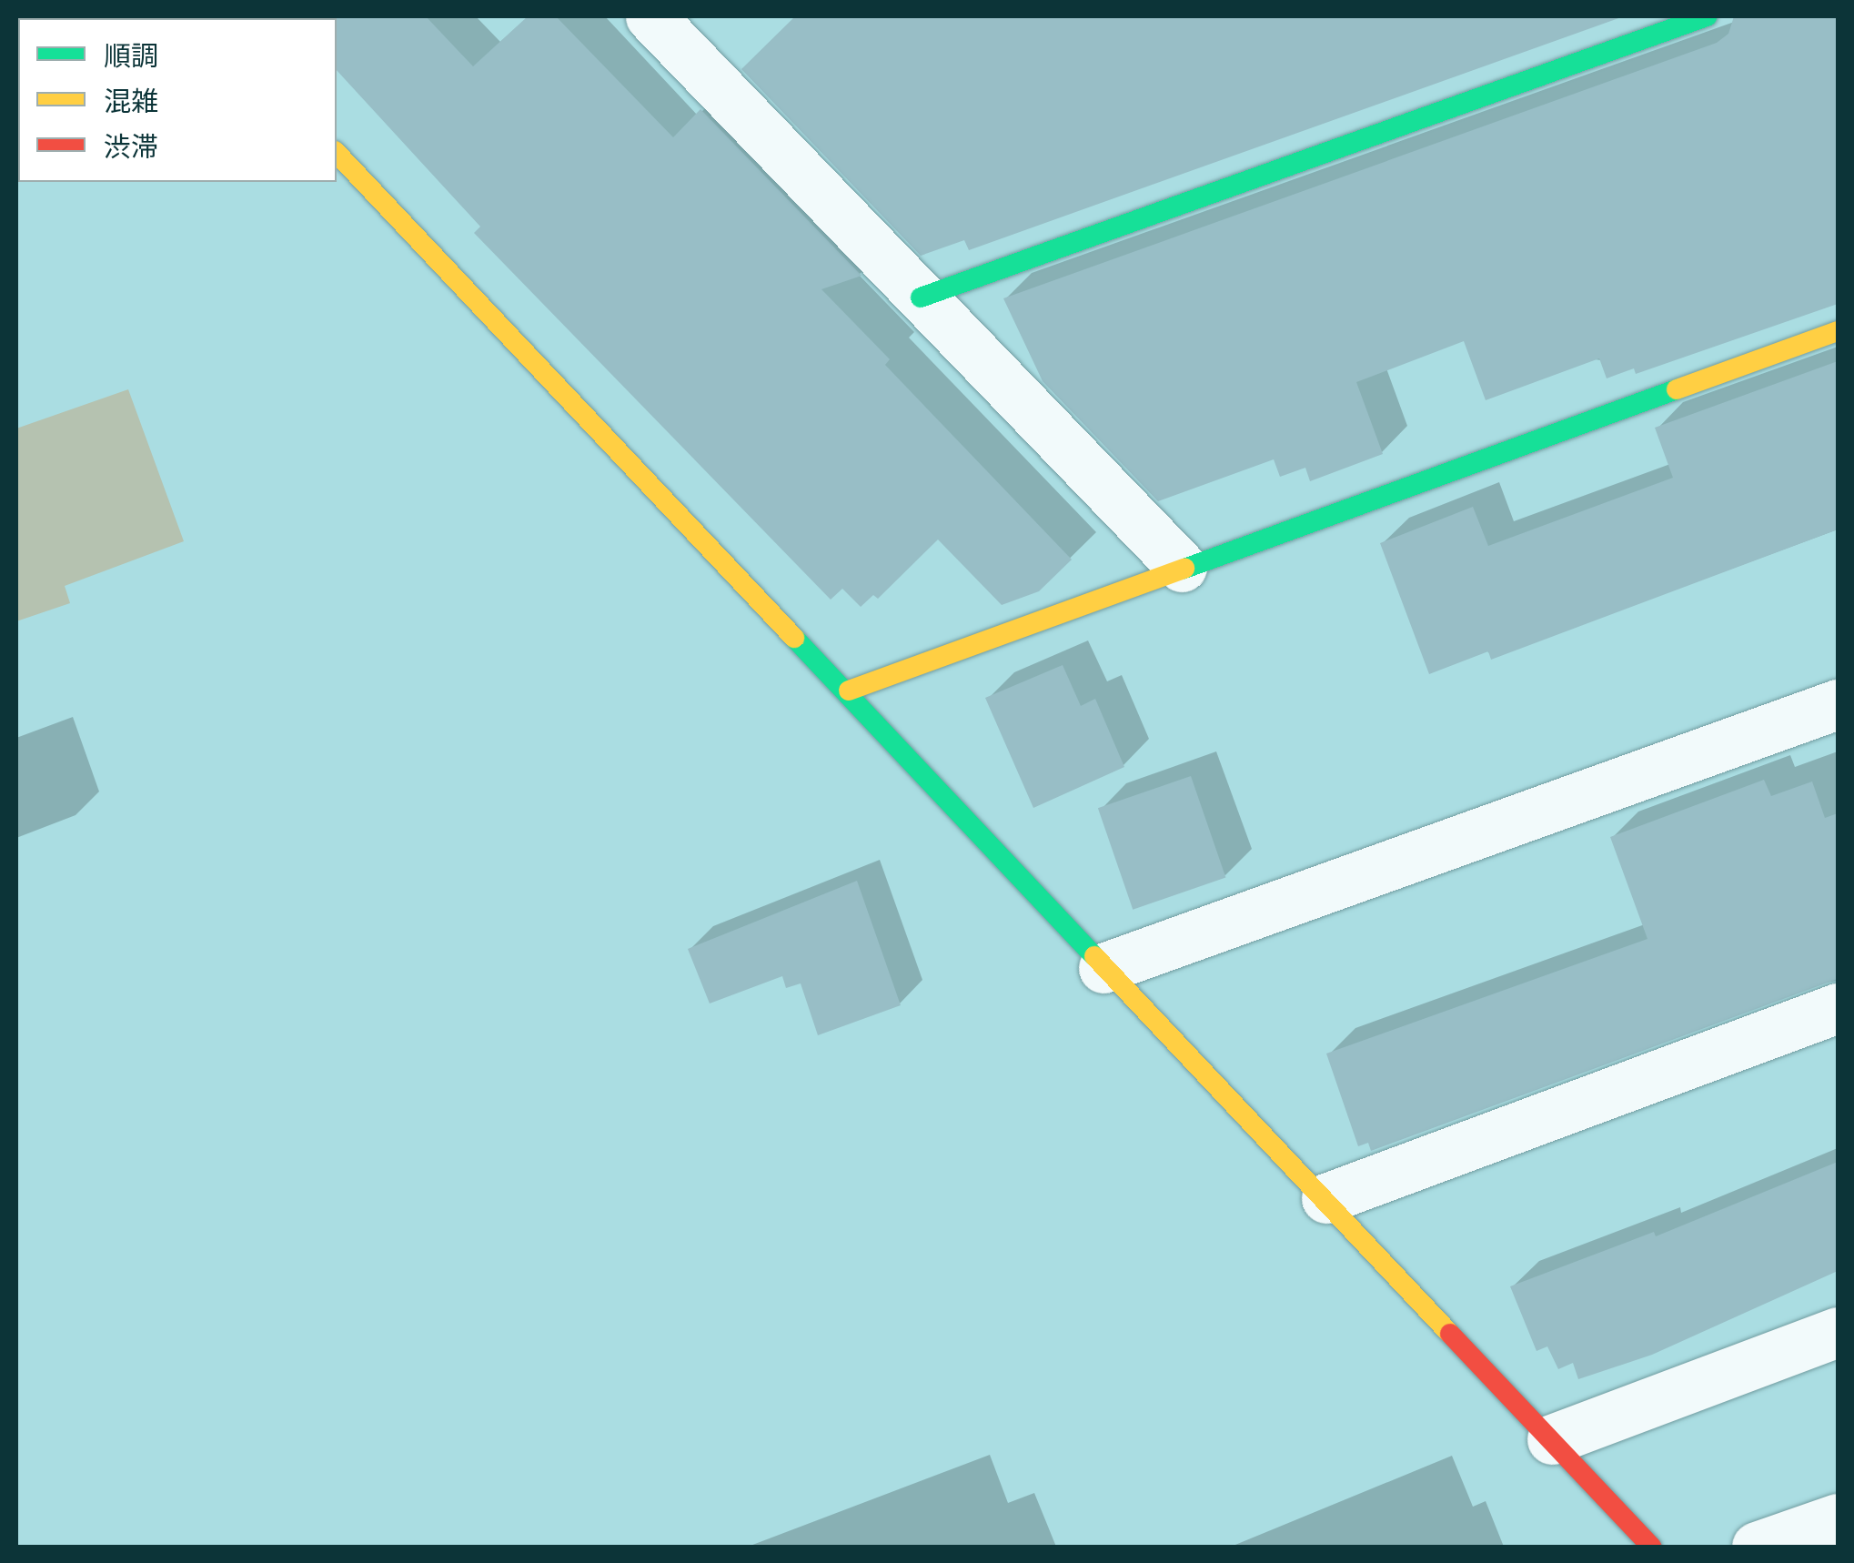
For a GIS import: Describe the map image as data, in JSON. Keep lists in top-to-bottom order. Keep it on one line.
{"legend":["順調","混雑","渋滞"]}
